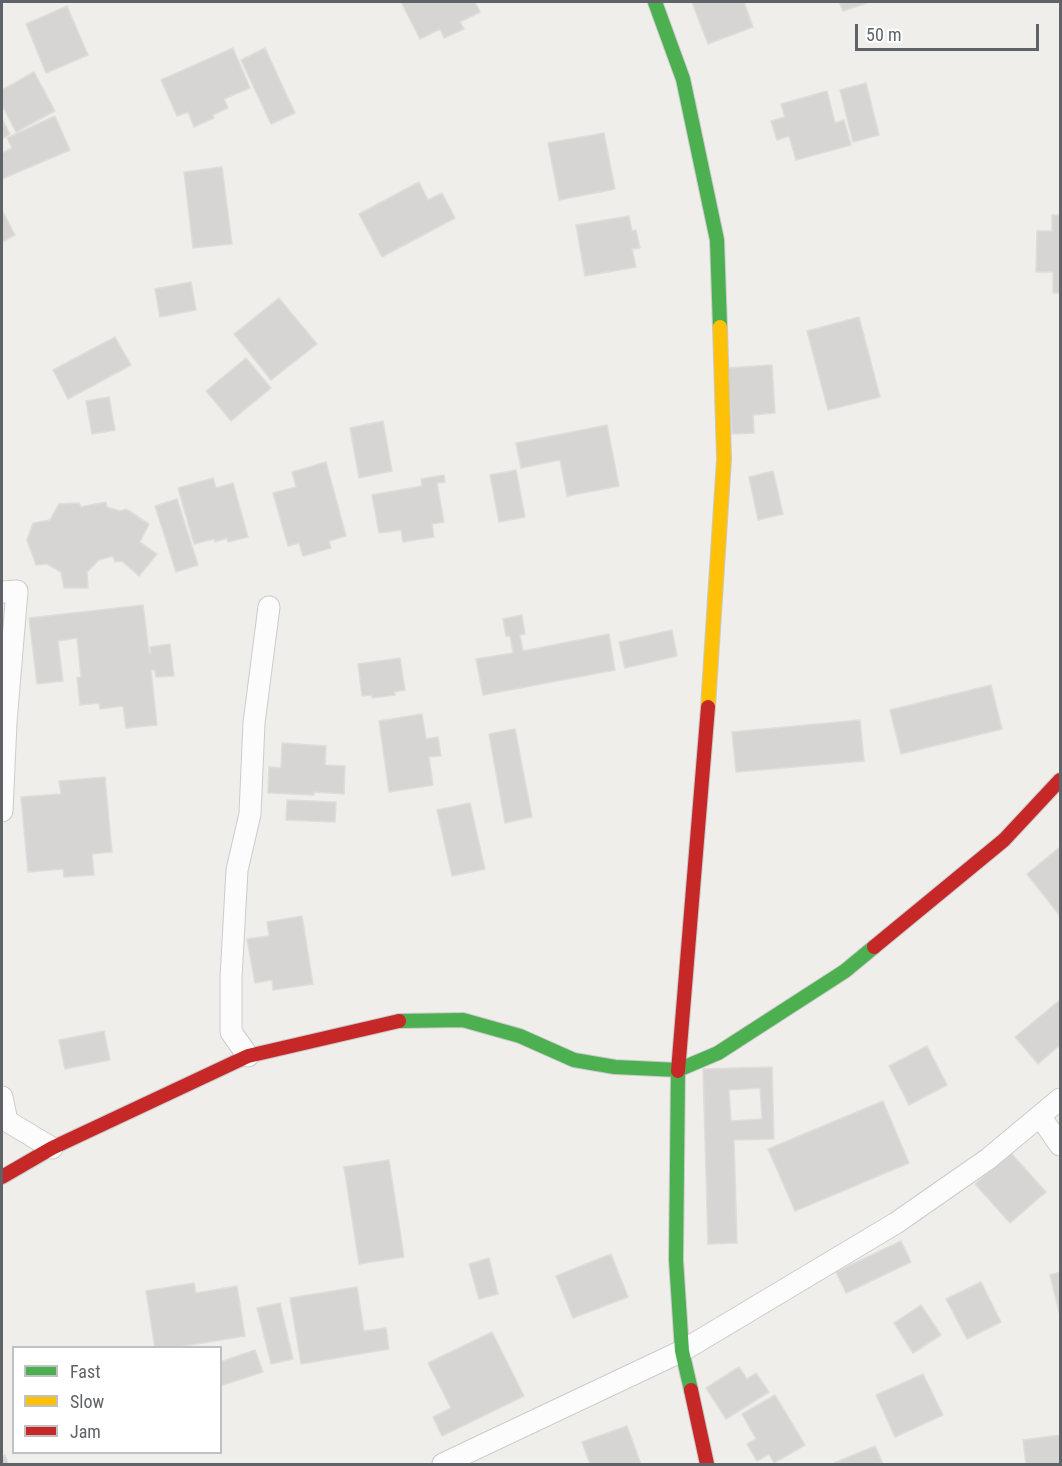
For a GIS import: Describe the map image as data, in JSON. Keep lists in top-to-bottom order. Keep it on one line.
{"legend":["Fast","Slow","Jam"],"scale_bar":"50 m"}
